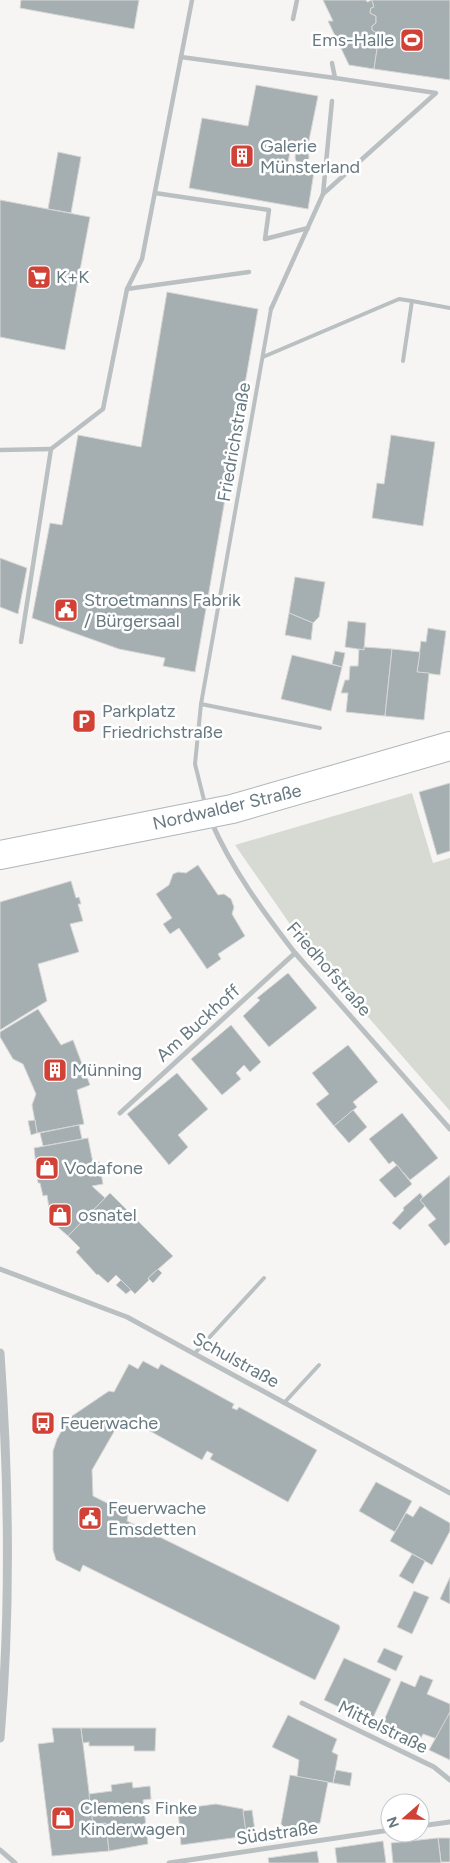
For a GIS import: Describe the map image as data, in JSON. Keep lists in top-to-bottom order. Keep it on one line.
{"streets":{"main road":["Nordwalder Straße"],"street":["Friedrichstraße","Friedhofstraße","Am Buckhoff","Schulstraße","Mittelstraße","Südstraße"]},"crossings":[["Friedrichstraße","Nordwalder Straße"],["Friedrichstraße","Friedhofstraße"],["Nordwalder Straße","Friedhofstraße"],["Friedhofstraße","Am Buckhoff"]],"places":{"sports":["Ems-Halle"],"building":["Galerie Münsterland","Münning"],"supermarket":["K+K"],"public building":["Stroetmanns Fabrik / Bürgersaal","Feuerwache Emsdetten"],"parking":["Parkplatz Friedrichstraße"],"shop":["Vodafone","osnatel","Clemens Finke Kinderwagen"],"bus stop":["Feuerwache"]},"north":"left"}
